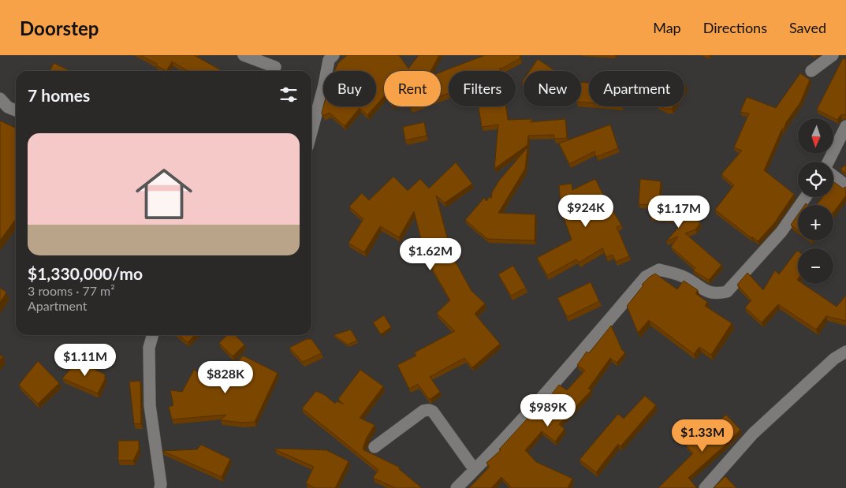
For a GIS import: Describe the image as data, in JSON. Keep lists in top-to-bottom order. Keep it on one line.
{"north":"bottom","page":{"header":"Doorstep","nav":["Map","Directions","Saved"],"chip":["Buy","Rent","Filters","New","Apartment"],"heading":"7 homes","map_buttons":["+","−"],"list":[{"name":"$1,330,000/mo","note":"3 rooms · 77 m² · Apartment"}],"price":["$924K","$1.17M","$1.62M","$1.11M","$828K","$989K","$1.33M"]}}
